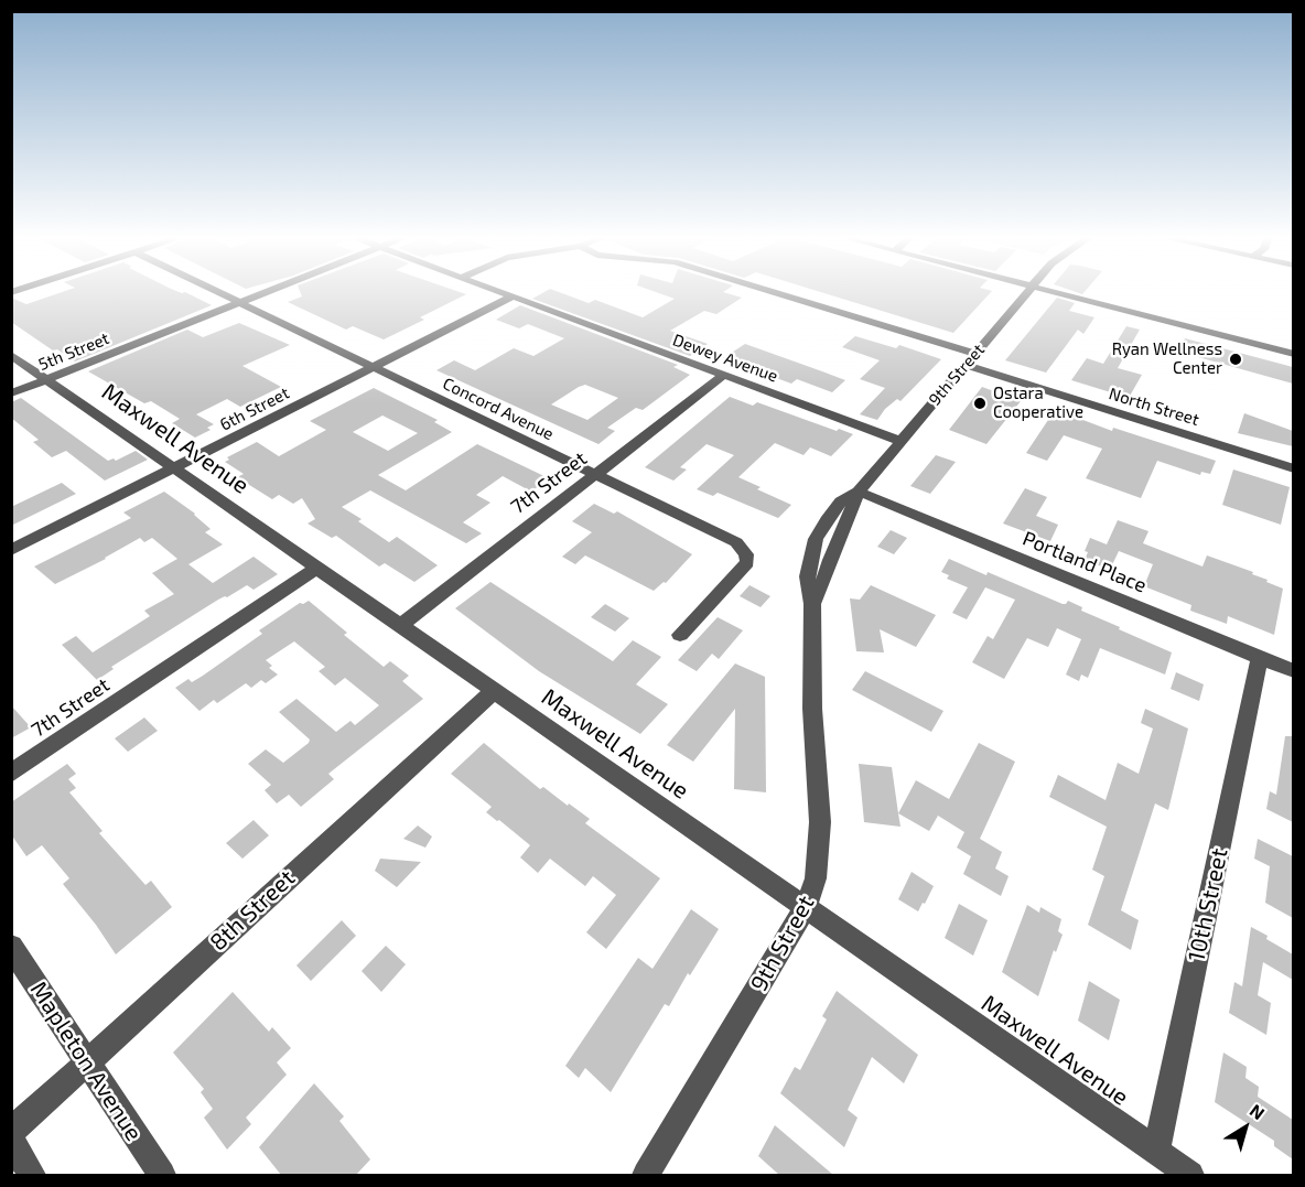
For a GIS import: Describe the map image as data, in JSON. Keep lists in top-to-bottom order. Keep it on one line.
{"streets":{"street":["5th Street","Dewey Avenue","9th Street","North Street","6th Street","Concord Avenue","Maxwell Avenue","7th Street","Portland Place","10th Street","8th Street","Mapleton Avenue"]},"crossings":[["5th Street","Concord Avenue"],["5th Street","Maxwell Avenue"],["Dewey Avenue","9th Street"],["Dewey Avenue","6th Street"],["Dewey Avenue","7th Street"],["9th Street","North Street"],["9th Street","Maxwell Avenue"],["9th Street","Portland Place"],["6th Street","Concord Avenue"],["6th Street","Maxwell Avenue"],["Concord Avenue","7th Street"],["Maxwell Avenue","7th Street"],["Maxwell Avenue","10th Street"],["Maxwell Avenue","8th Street"],["Portland Place","10th Street"],["8th Street","Mapleton Avenue"]],"places":["Ryan Wellness Center","Ostara Cooperative"],"north":"top right"}
